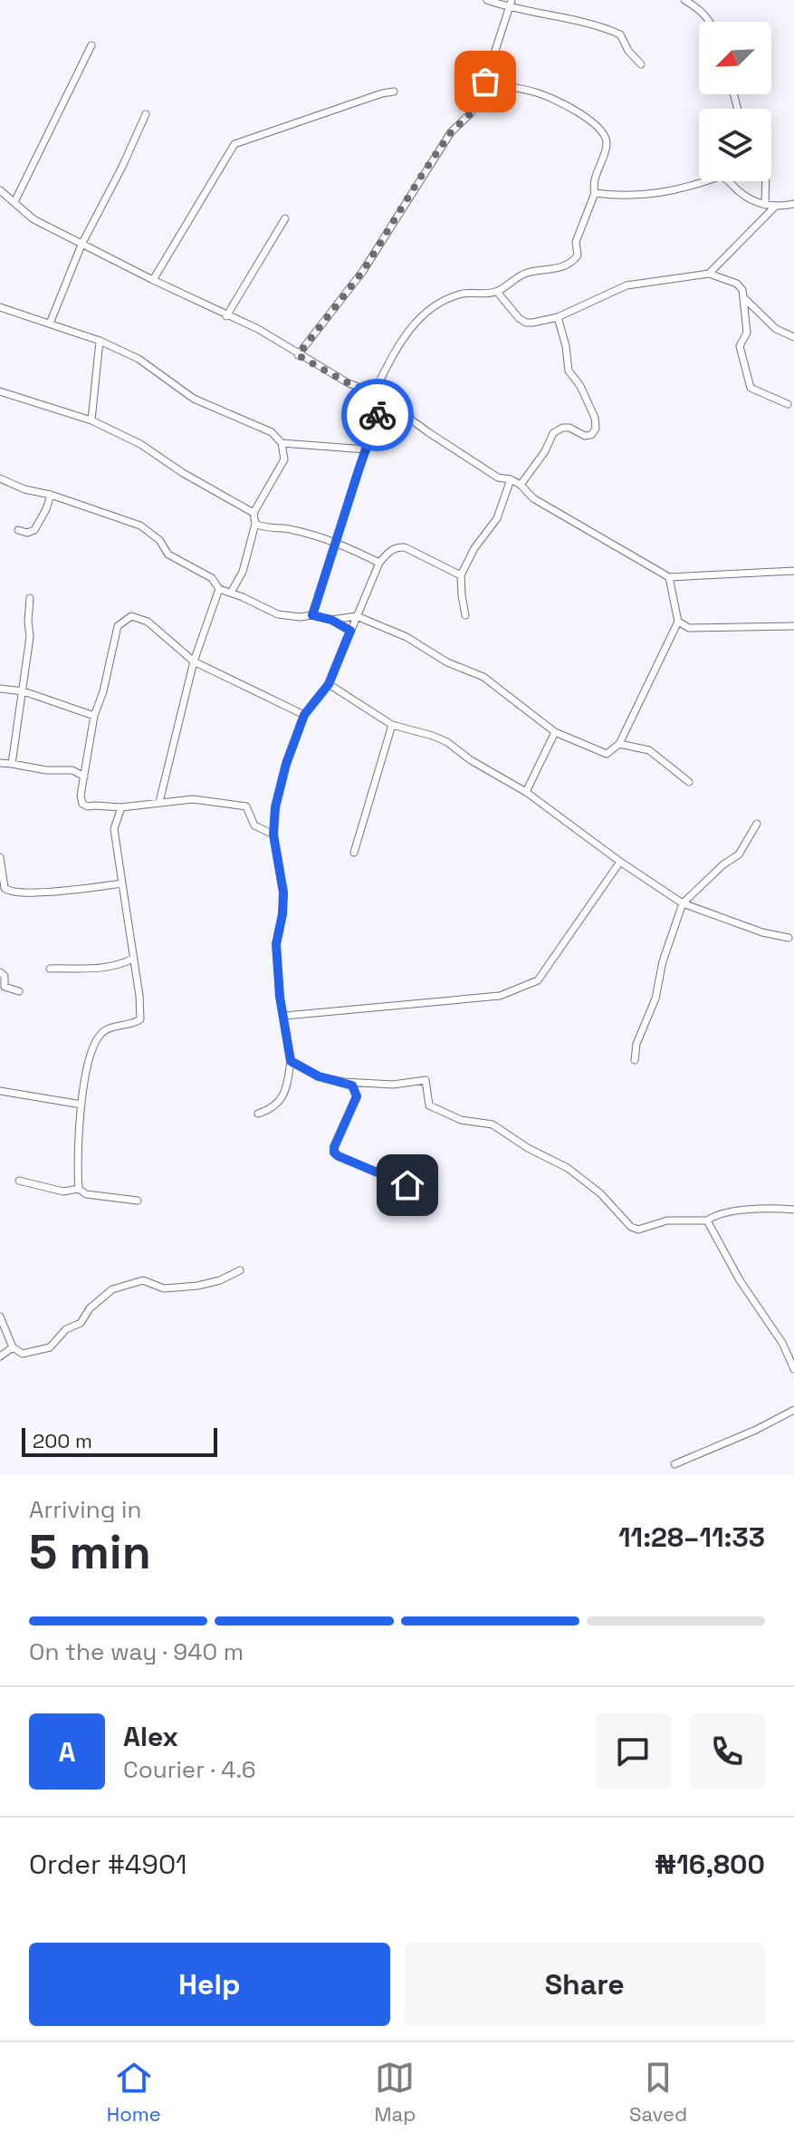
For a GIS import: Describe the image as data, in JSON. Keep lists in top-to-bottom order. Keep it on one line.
{"scale_bar":"200 m","north":"bottom left","page":{"scale":"200 m","heading":["5 min","Arriving in","11:28–11:33"],"panel":["Alex","Courier · 4.6","Order #4901","₦16,800"],"bar":"On the way · 940 m","round":"A","buttons":["Help","Share"],"tabs":["Home","Map","Saved"]}}
